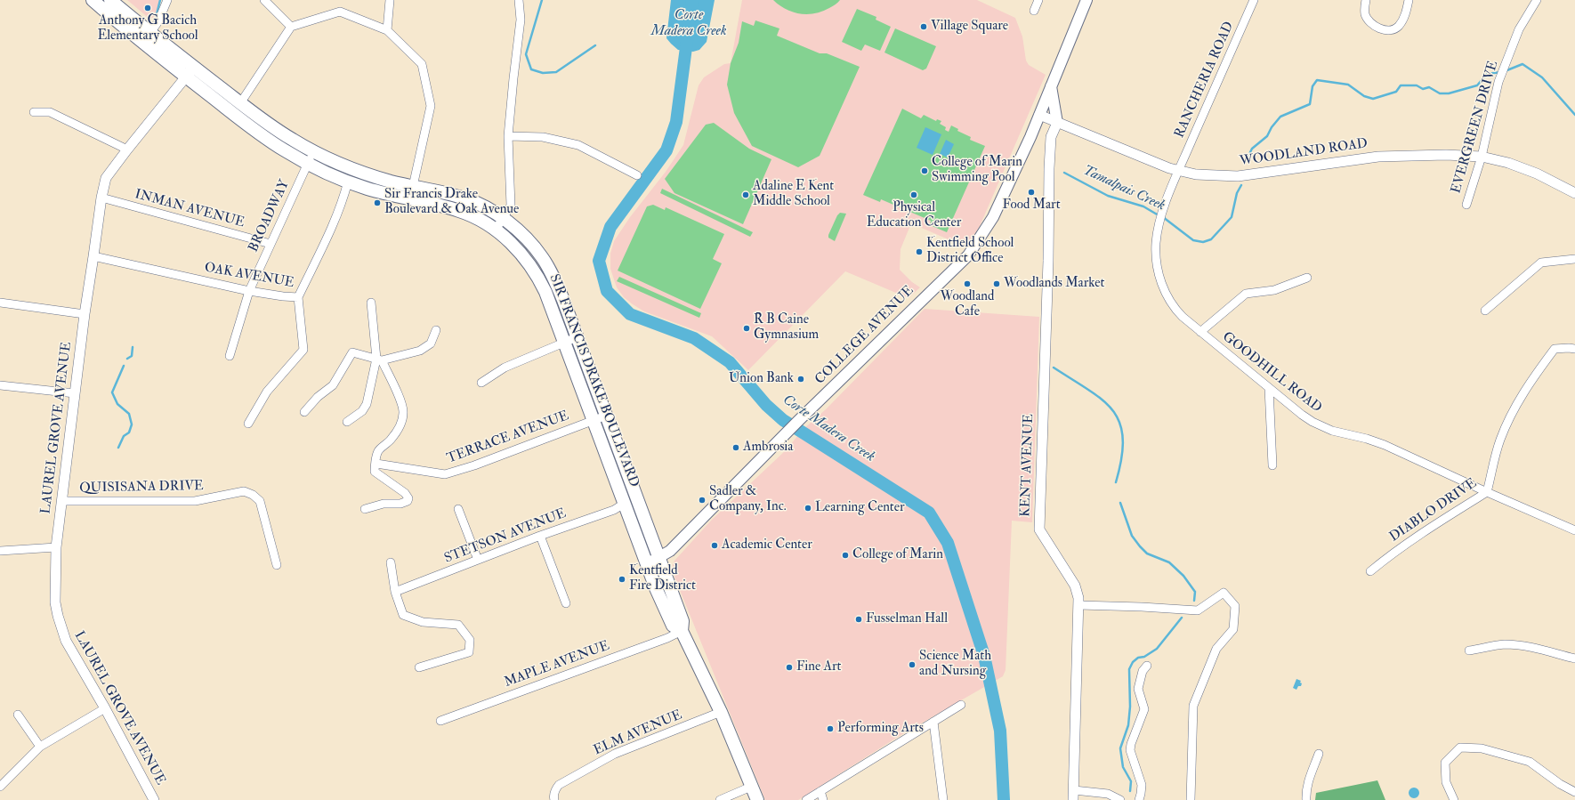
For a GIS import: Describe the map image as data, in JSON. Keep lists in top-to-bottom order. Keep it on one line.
{"streets":{"main road":["COLLEGE AVENUE","SIR FRANCIS DRAKE BOULEVARD"],"street":["RANCHERIA ROAD","EVERGREEN DRIVE","WOODLAND ROAD","INMAN AVENUE","BROADWAY","OAK AVENUE","GOODHILL ROAD","LAUREL GROVE AVENUE","TERRACE AVENUE","KENT AVENUE","QUISISANA DRIVE","DIABLO DRIVE","STETSON AVENUE","MAPLE AVENUE","ELM AVENUE"]},"crossings":[["RANCHERIA ROAD","WOODLAND ROAD"],["RANCHERIA ROAD","GOODHILL ROAD"],["EVERGREEN DRIVE","WOODLAND ROAD"],["WOODLAND ROAD","COLLEGE AVENUE"],["WOODLAND ROAD","GOODHILL ROAD"],["WOODLAND ROAD","KENT AVENUE"],["INMAN AVENUE","BROADWAY"],["INMAN AVENUE","LAUREL GROVE AVENUE"],["BROADWAY","OAK AVENUE"],["BROADWAY","SIR FRANCIS DRAKE BOULEVARD"],["OAK AVENUE","SIR FRANCIS DRAKE BOULEVARD"],["OAK AVENUE","LAUREL GROVE AVENUE"],["COLLEGE AVENUE","SIR FRANCIS DRAKE BOULEVARD"],["GOODHILL ROAD","DIABLO DRIVE"],["SIR FRANCIS DRAKE BOULEVARD","LAUREL GROVE AVENUE"],["SIR FRANCIS DRAKE BOULEVARD","TERRACE AVENUE"],["SIR FRANCIS DRAKE BOULEVARD","STETSON AVENUE"],["SIR FRANCIS DRAKE BOULEVARD","MAPLE AVENUE"],["SIR FRANCIS DRAKE BOULEVARD","ELM AVENUE"],["LAUREL GROVE AVENUE","QUISISANA DRIVE"]],"water":["Corte Madera Creek","Tamalpais Creek"],"places":["Anthony G Bacich Elementary School","Village Square","College of Marin Swimming Pool","Food Mart","Adaline E Kent Middle School","Physical Education Center","Sir Francis Drake Boulevard & Oak Avenue","Kentfield School District Office","Woodland Cafe","Woodlands Market","R B Caine Gymnasium","Union Bank","Ambrosia","Sadler & Company, Inc.","Learning Center","Academic Center","College of Marin","Kentfield Fire District","Fusselman Hall","Science Math and Nursing","Fine Art","Performing Arts"]}
